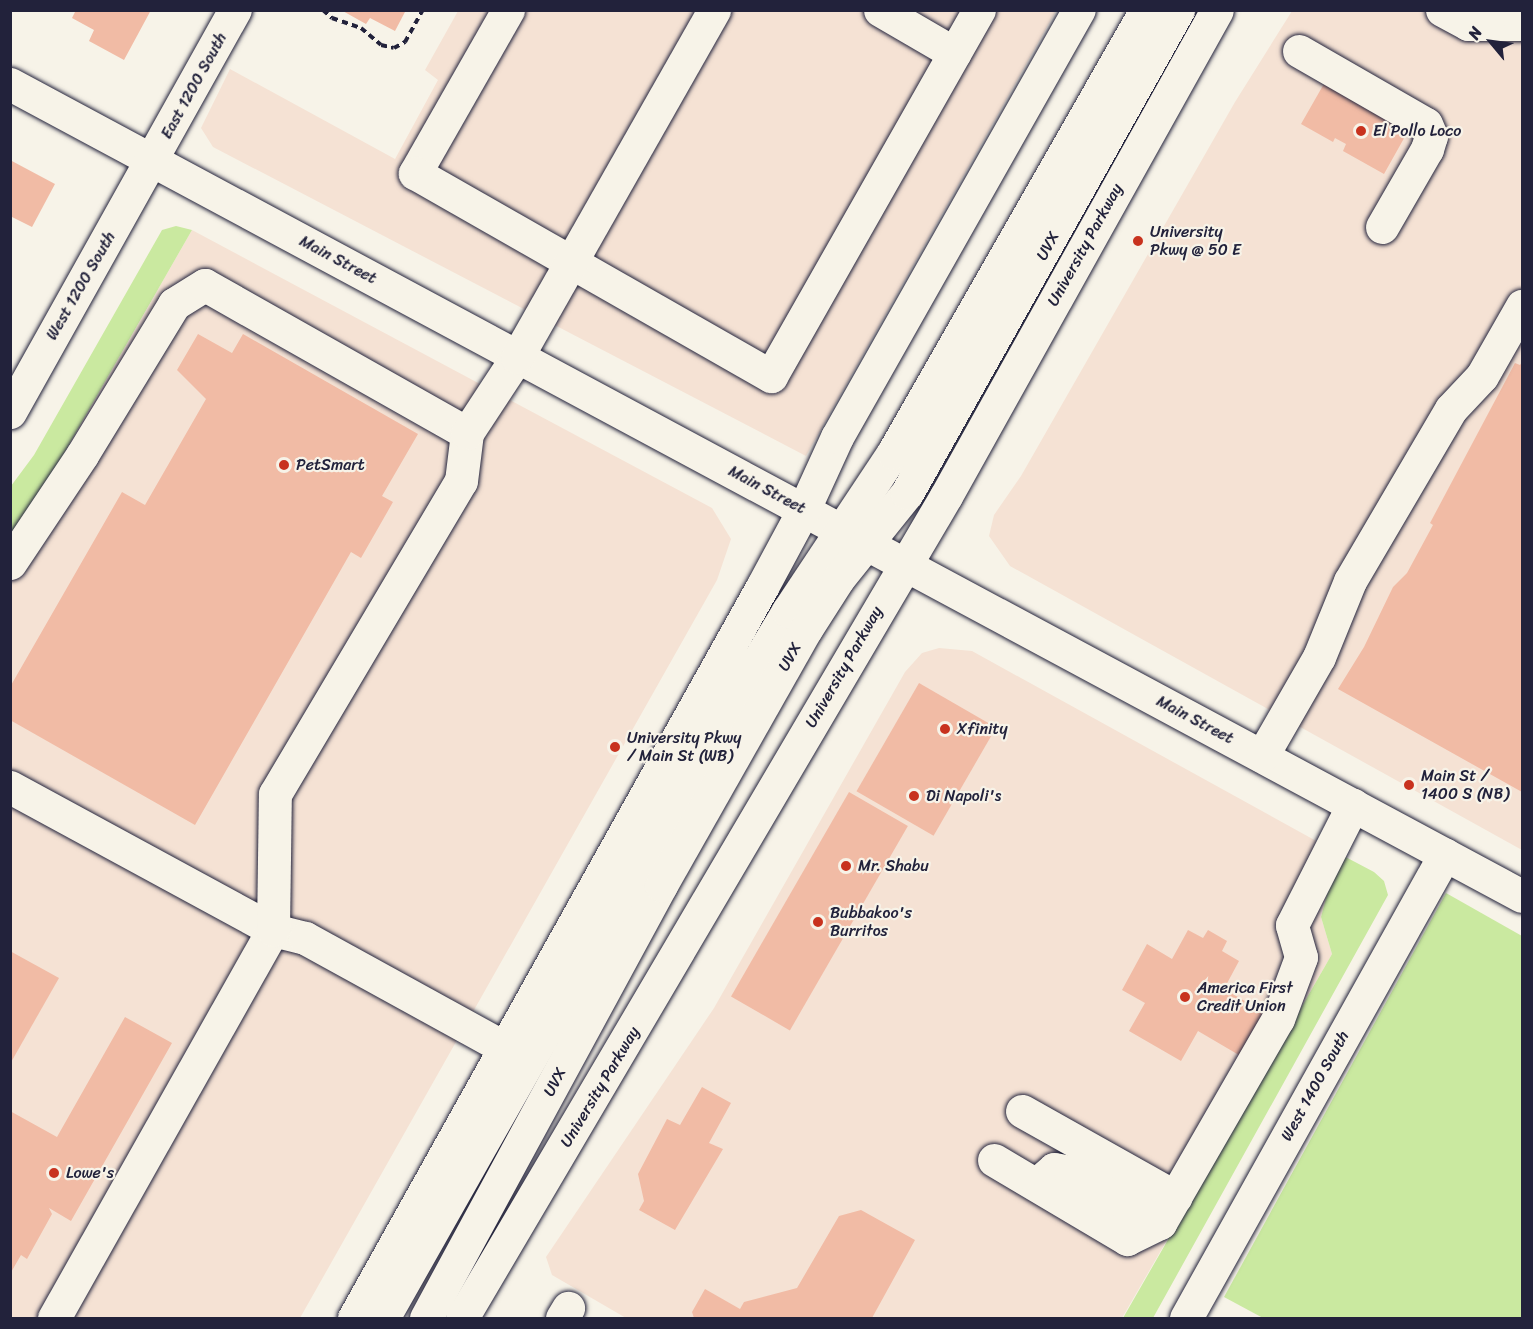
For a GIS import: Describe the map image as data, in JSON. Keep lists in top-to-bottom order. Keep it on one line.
{"streets":{"main road":["East 1200 South","University Parkway","UVX","Main Street","West 1200 South","West 1400 South"]},"crossings":[["East 1200 South","Main Street"],["East 1200 South","West 1200 South"],["University Parkway","Main Street"],["UVX","Main Street"],["Main Street","West 1200 South"],["Main Street","West 1400 South"]],"places":["El Pollo Loco","University Pkwy @ 50 E","PetSmart","Xfinity","University Pkwy / Main St (WB)","Main St / 1400 S (NB)","Di Napoli's","Mr. Shabu","Bubbakoo's Burritos","America First Credit Union","Lowe's"],"north":"top left"}
